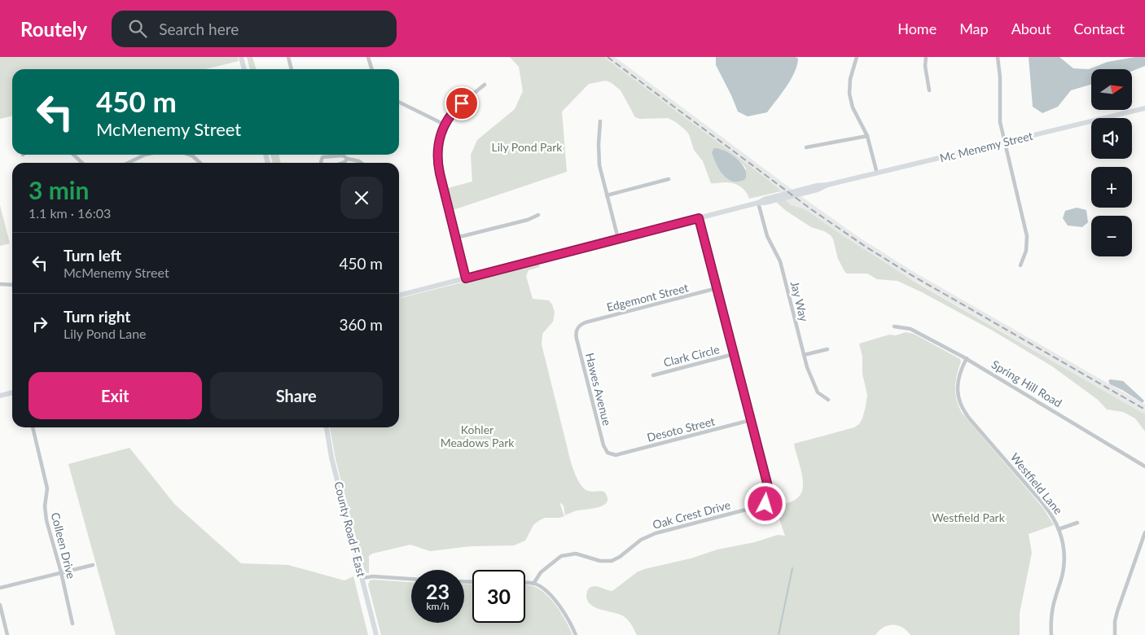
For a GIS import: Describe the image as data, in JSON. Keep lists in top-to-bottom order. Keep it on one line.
{"streets":{"street":["Mc Menemy Street","Edgemont Street","Jay Way","Clark Circle","Spring Hill Road","Hawes Avenue","Desoto Street","Westfield Lane","Oak Crest Drive","County Road F East","Colleen Drive"]},"crossings":[["Mc Menemy Street","Jay Way"],["Edgemont Street","Hawes Avenue"],["Spring Hill Road","Westfield Lane"],["Hawes Avenue","Desoto Street"],["Desoto Street","Oak Crest Drive"]],"parks":["Lily Pond Park","Kohler Meadows Park","Westfield Park"],"north":"right","page":{"header":"Routely","search":"Search here","nav":["Home","Map","About","Contact"],"map_buttons":["+","−"],"turn":["450 m","McMenemy Street"],"heading":["3 min","1.1 km · 16:03"],"list":[{"name":"Turn left","note":"McMenemy Street","value":"450 m"},{"name":"Turn right","note":"Lily Pond Lane","value":"360 m"}],"buttons":["Exit","Share"],"speed":"23 km/h","limit":"30"}}
